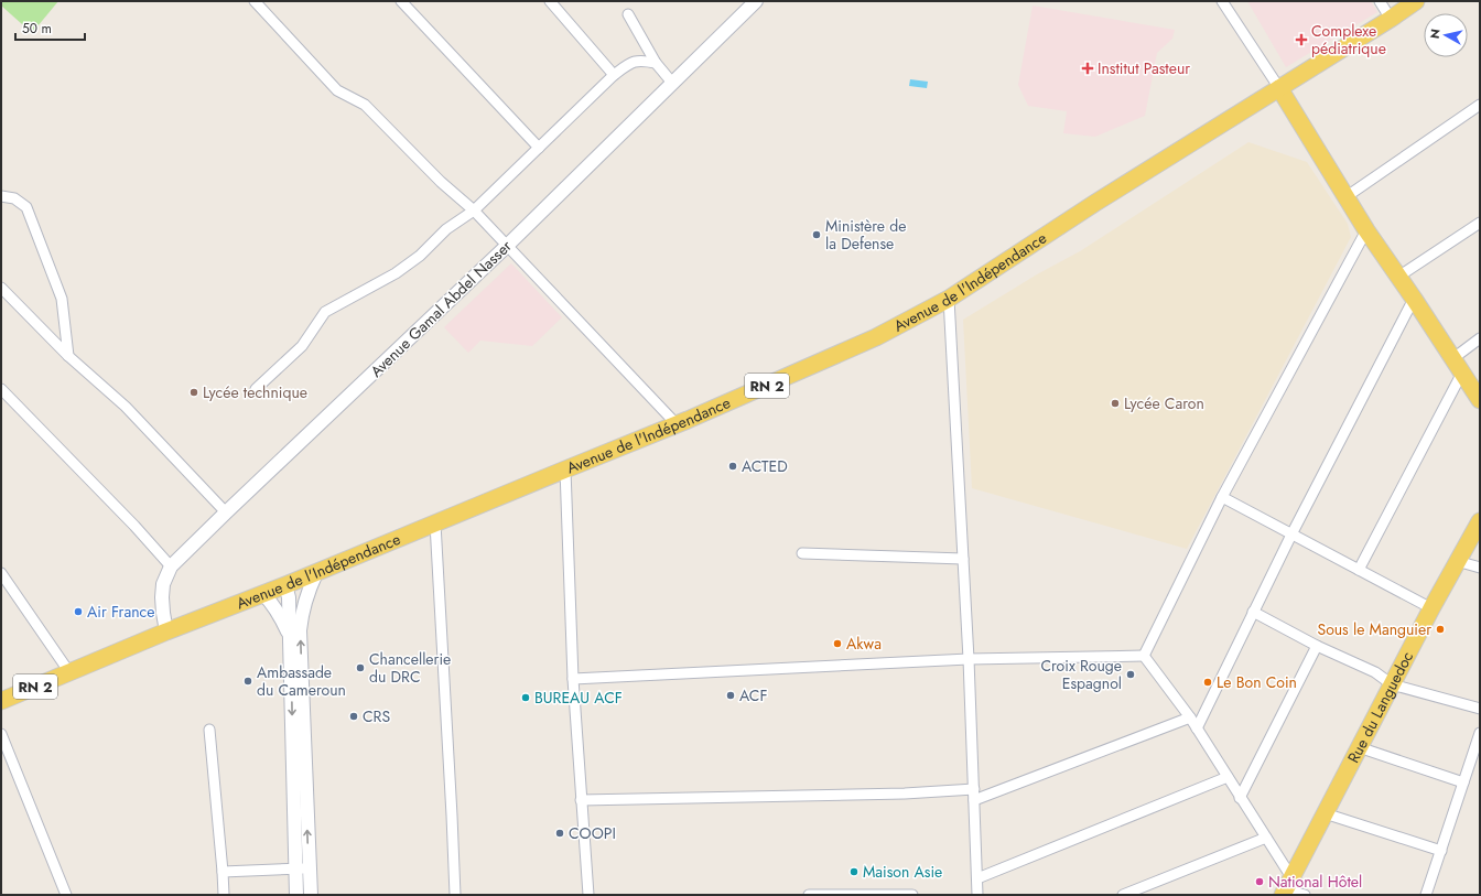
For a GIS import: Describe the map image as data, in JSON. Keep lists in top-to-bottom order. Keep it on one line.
{"streets":{"main road":["Avenue de l'Indépendance","RN 2","Rue du Languedoc"],"street":["Avenue Gamal Abdel Nasser"]},"crossings":[["Avenue de l'Indépendance","Avenue Gamal Abdel Nasser"]],"places":{"health":["Complexe pédiatrique","Institut Pasteur"],"other":["Ministère de la Defense","Lycée technique","Lycée Caron","ACTED","Air France","Sous le Manguier","Akwa","Chancellerie du DRC","Croix Rouge Espagnol","Ambassade du Cameroun","Le Bon Coin","ACF","BUREAU ACF","CRS","COOPI","Maison Asie","National Hôtel"]},"scale_bar":"50 m","north":"left"}
